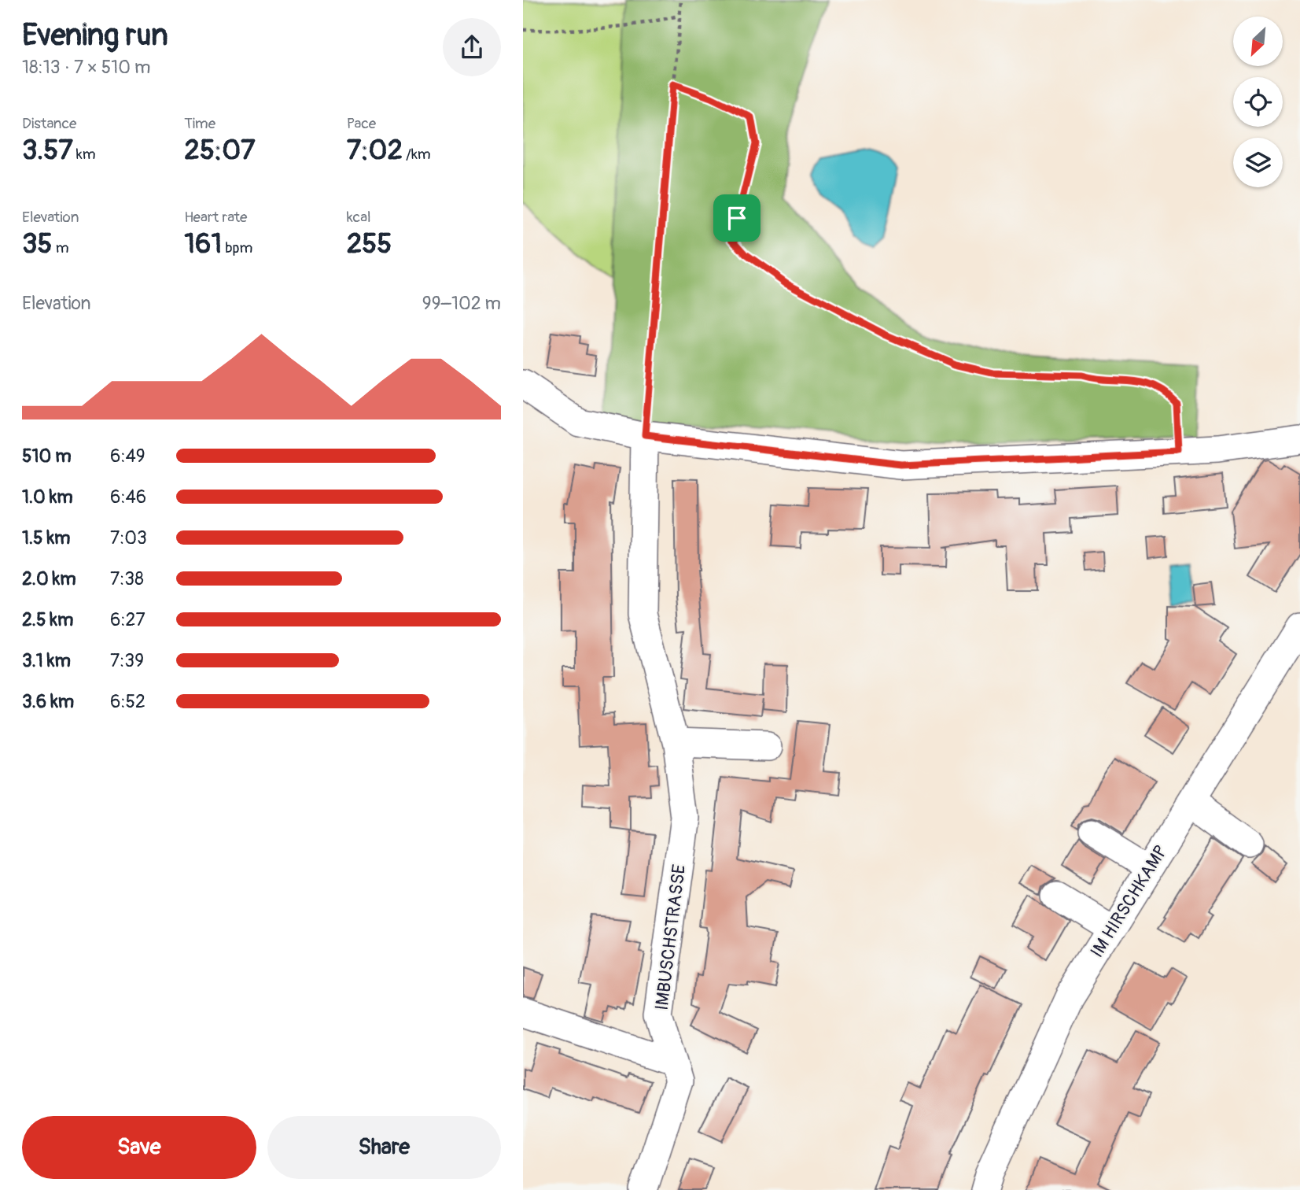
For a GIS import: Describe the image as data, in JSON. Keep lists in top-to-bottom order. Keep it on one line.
{"streets":{"street":["IM HIRSCHKAMP","IMBUSCHSTRASSE"]},"north":"bottom left","page":{"heading":["Evening run","18:13 · 7 × 510 m"],"stats":[["Distance","3.57 km"],["Time","25:07"],["Pace","7:02 /km"],["Elevation","35 m"],["Heart rate","161 bpm"],["kcal","255"]],"chart":["Elevation","99–102 m"],"list":[{"name":"510 m","note":"6:49"},{"name":"1.0 km","note":"6:46"},{"name":"1.5 km","note":"7:03"},{"name":"2.0 km","note":"7:38"},{"name":"2.5 km","note":"6:27"},{"name":"3.1 km","note":"7:39"},{"name":"3.6 km","note":"6:52"}],"buttons":["Save","Share"]}}
